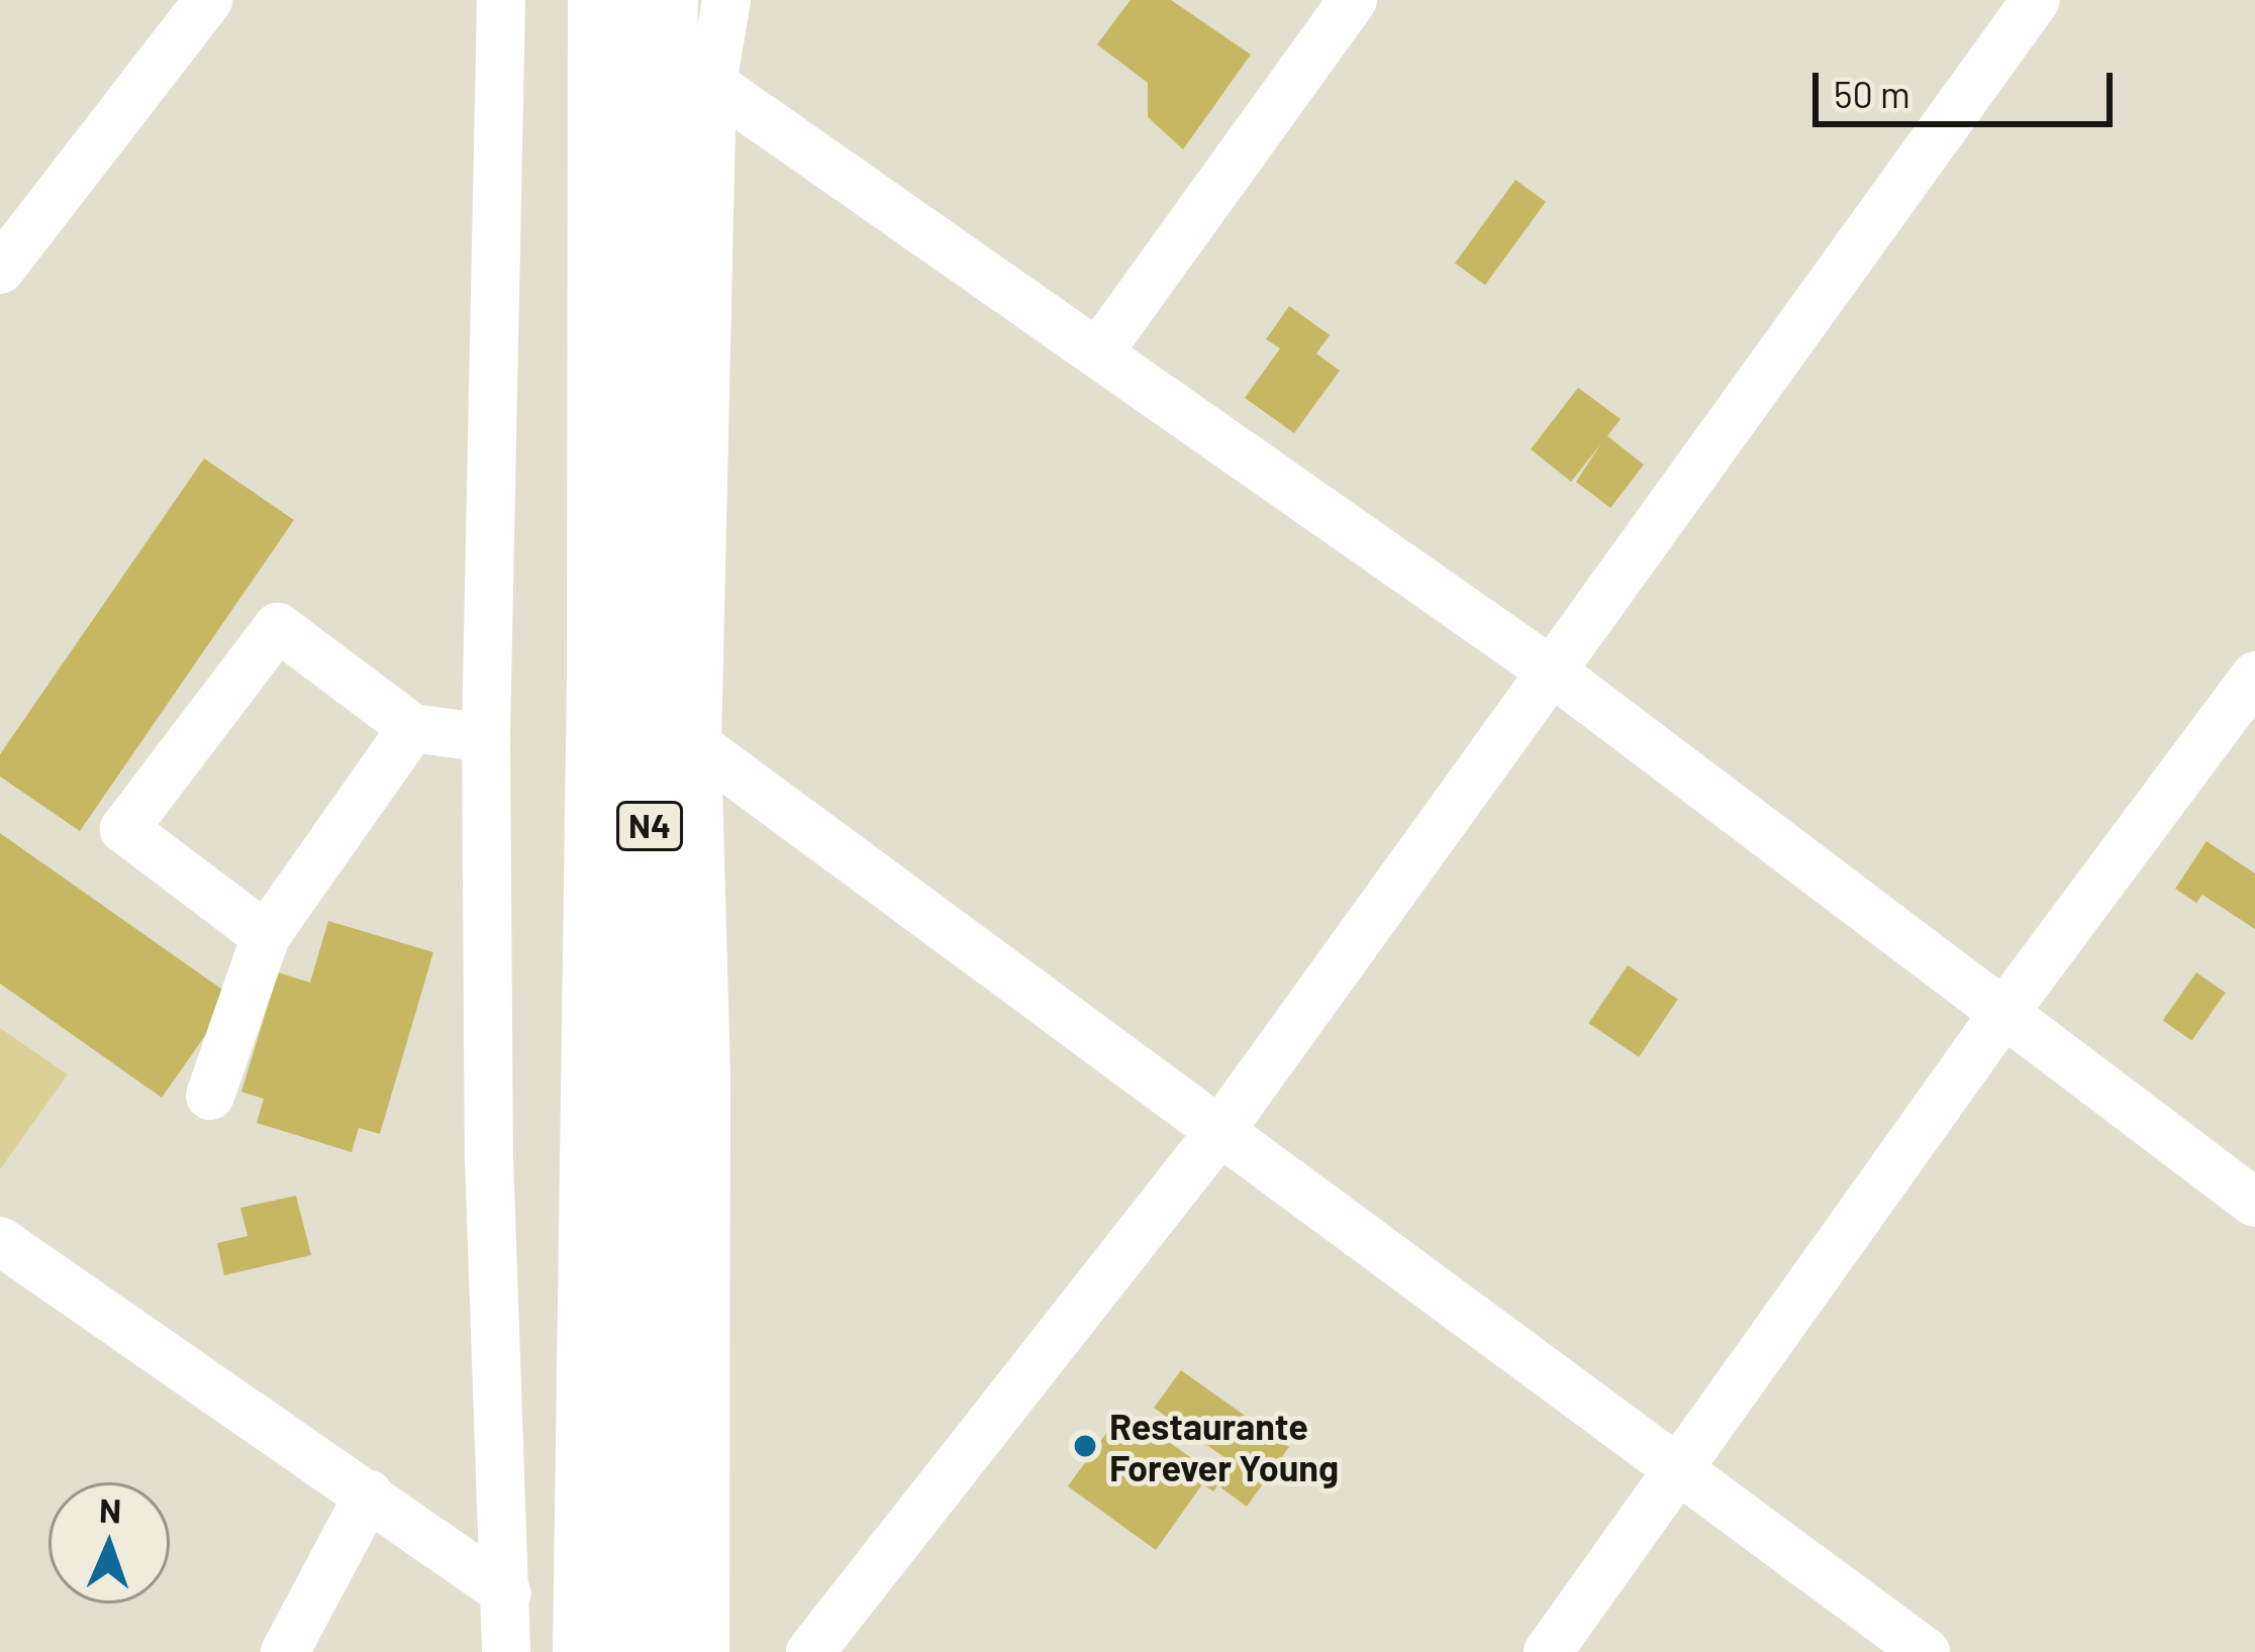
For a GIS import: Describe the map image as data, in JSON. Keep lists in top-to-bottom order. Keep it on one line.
{"streets":{"highway":["N4"]},"places":["Restaurante Forever Young"],"scale_bar":"50 m","north":"top"}
